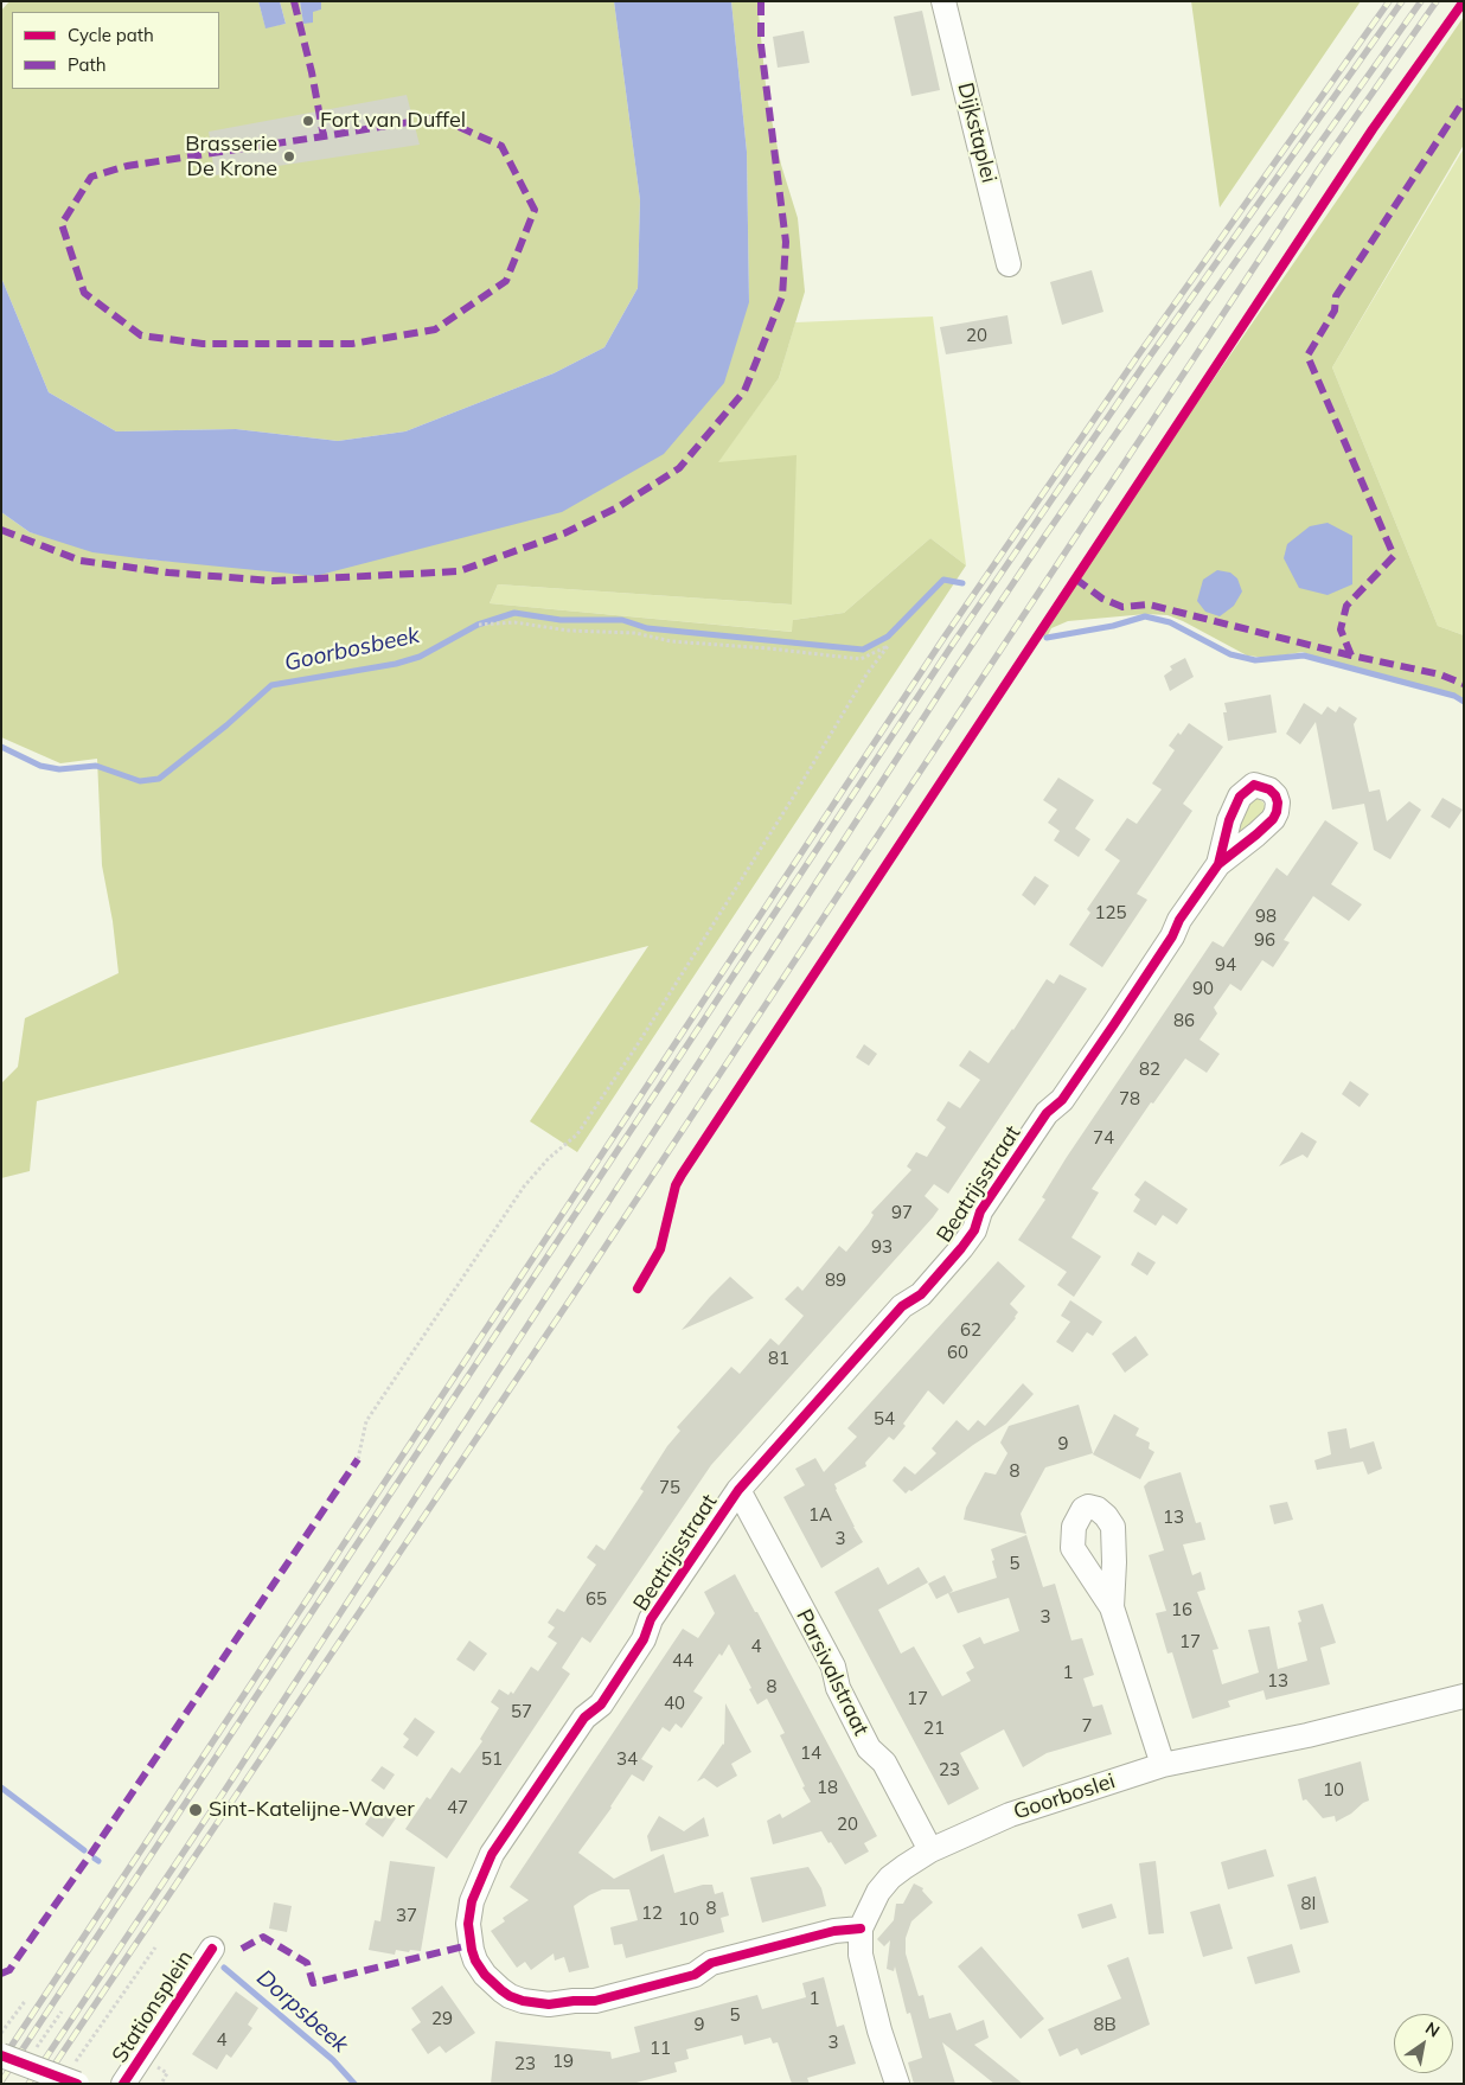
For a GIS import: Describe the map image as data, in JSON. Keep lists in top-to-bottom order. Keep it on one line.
{"streets":{"street":["Dijkstaplei","Beatrijsstraat","Parsivalstraat","Goorboslei","Stationsplein"]},"crossings":[["Beatrijsstraat","Parsivalstraat"],["Beatrijsstraat","Goorboslei"],["Parsivalstraat","Goorboslei"]],"water":["Goorbosbeek","Dorpsbeek"],"places":["Fort van Duffel","Brasserie De Krone","Sint-Katelijne-Waver"],"house_numbers":["20","125","98","96","94","90","86","82","78","74","97","93","89","62","60","81","54","9","8","75","1A","13","3","5","65","16","3","17","4","44","1","13","8","17","40","57","7","21","14","51","34","23","18","10","47","20","8I","8","12","37","10","1","5","29","9","8B","4","3","11","19","23"],"legend":["Cycle path","Path"],"north":"top right"}
